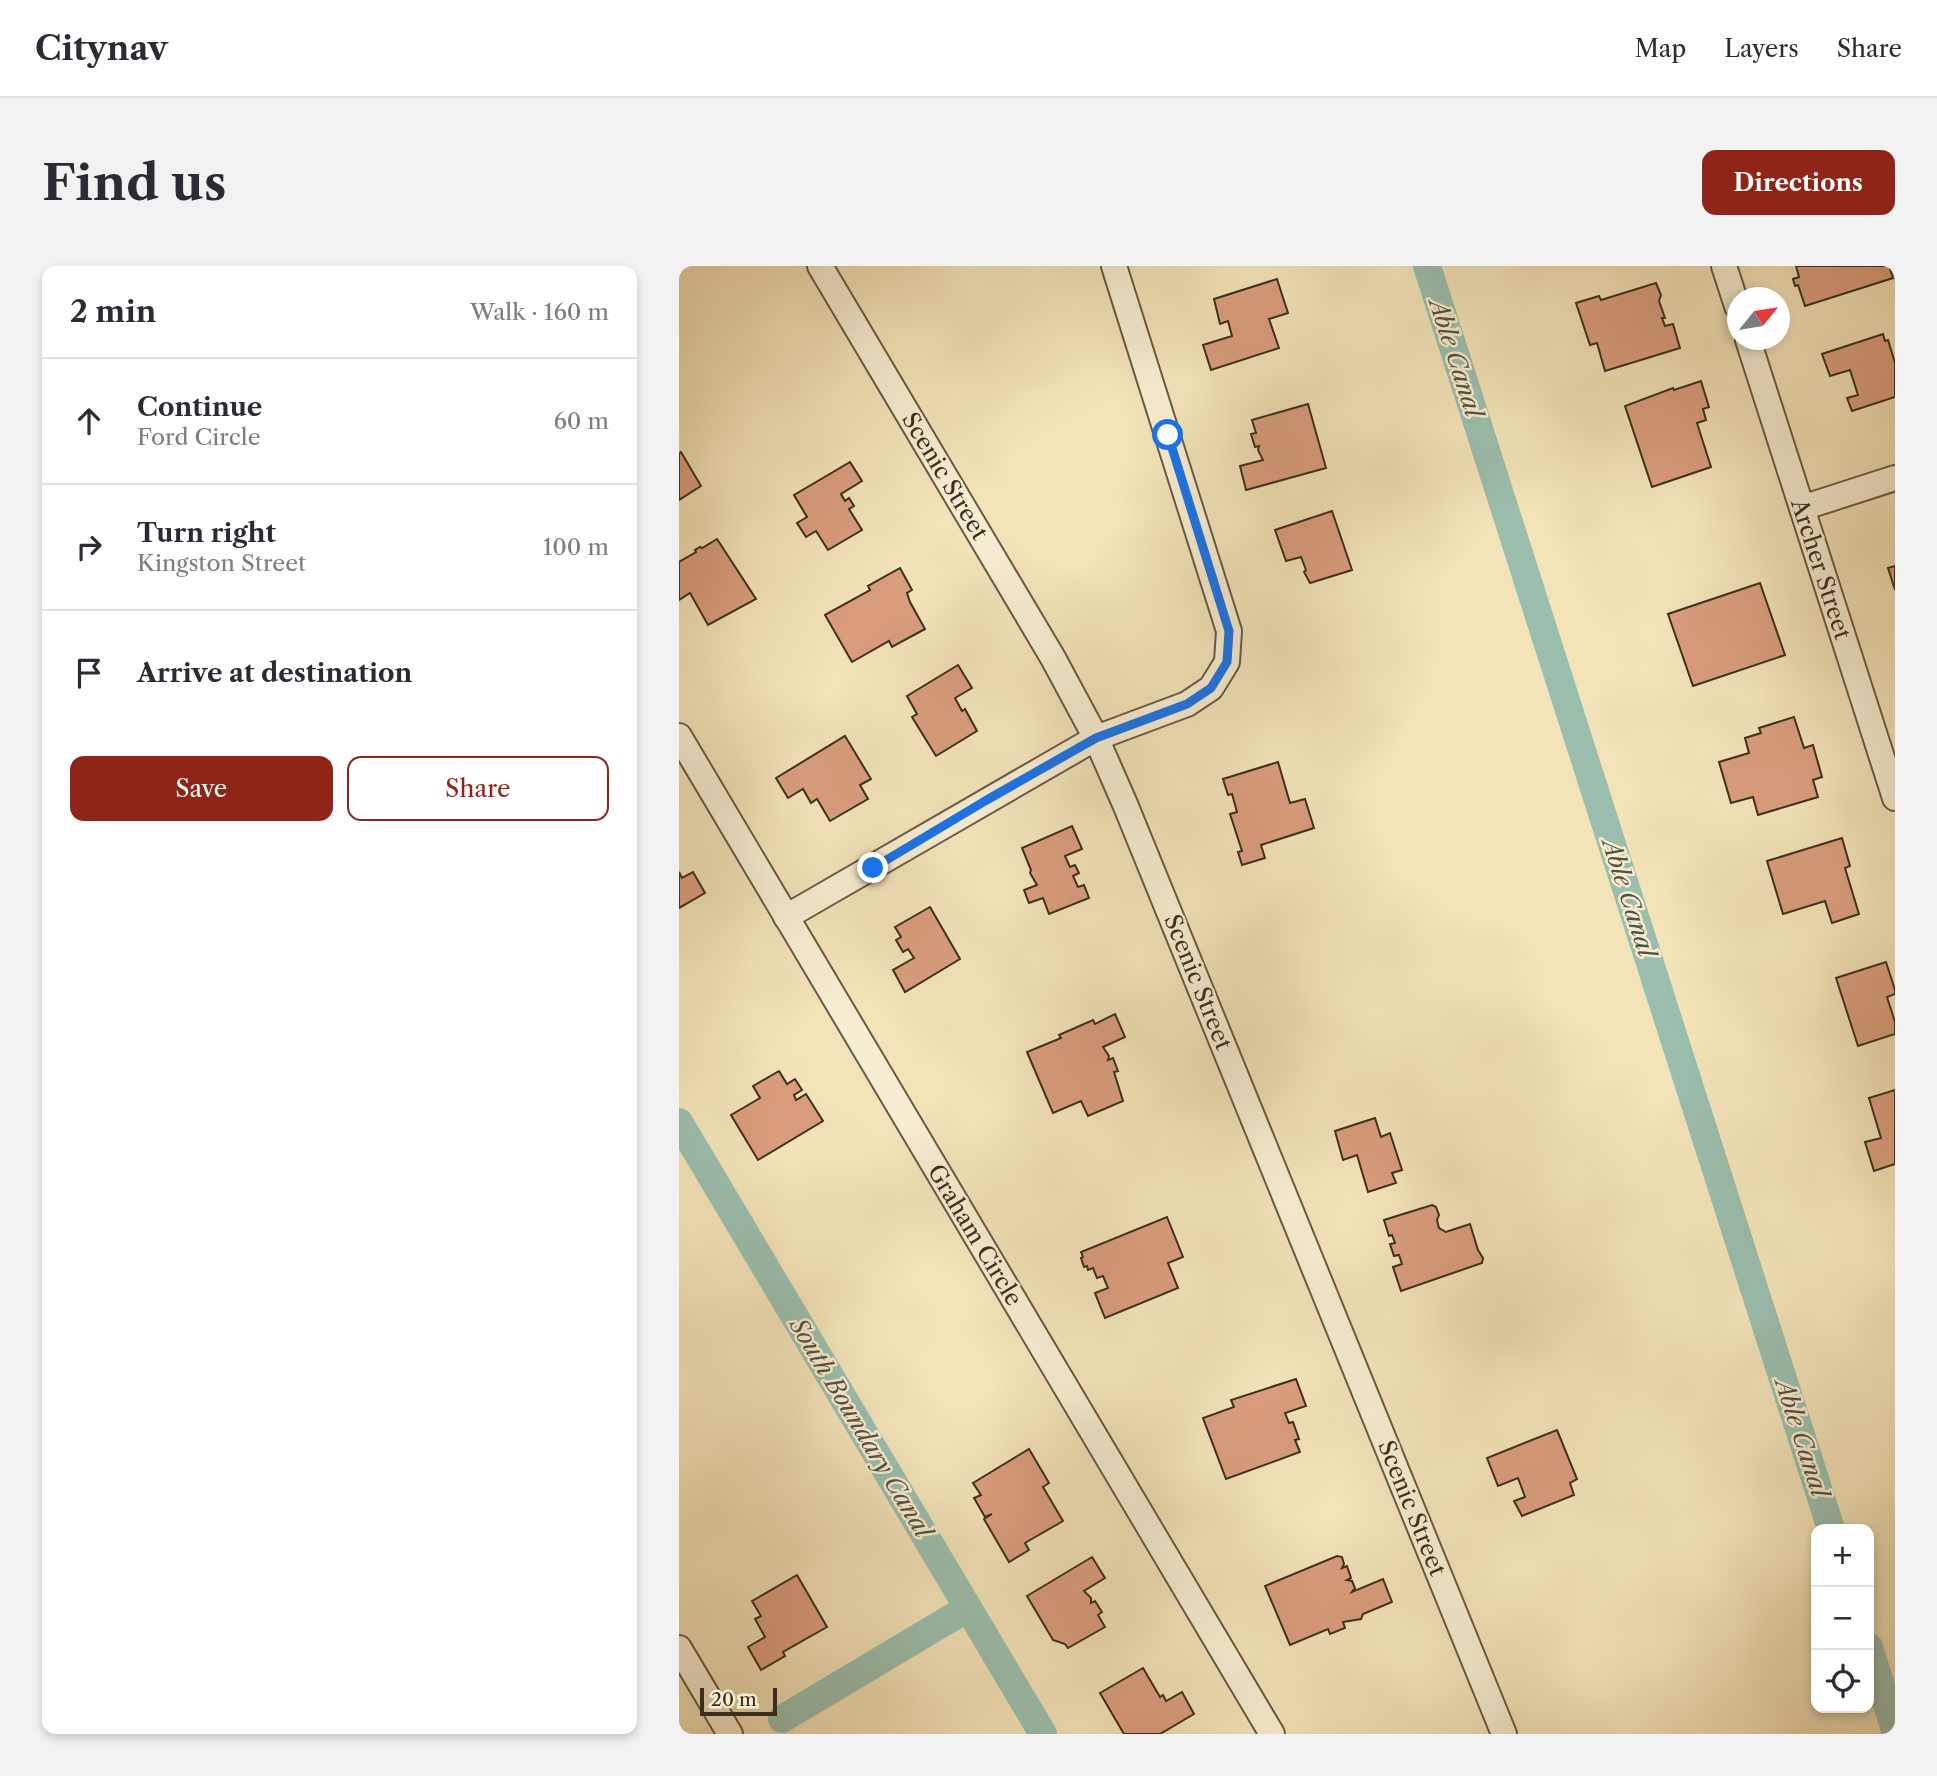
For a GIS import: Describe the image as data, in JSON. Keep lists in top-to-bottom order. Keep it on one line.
{"streets":{"street":["Scenic Street","Archer Street","Graham Circle"]},"water":["Able Canal","South Boundary Canal"],"scale_bar":"20 m","north":"top right","page":{"header":"Citynav","nav":["Map","Layers","Share"],"buttons":["Directions",["Save","Share"]],"title":"Find us","heading":["2 min","Walk · 160 m"],"list":[["Continue","Ford Circle","60 m"],["Turn right","Kingston Street","100 m"],"Arrive at destination"],"map_buttons":["+","−"],"scale":"20 m"}}
